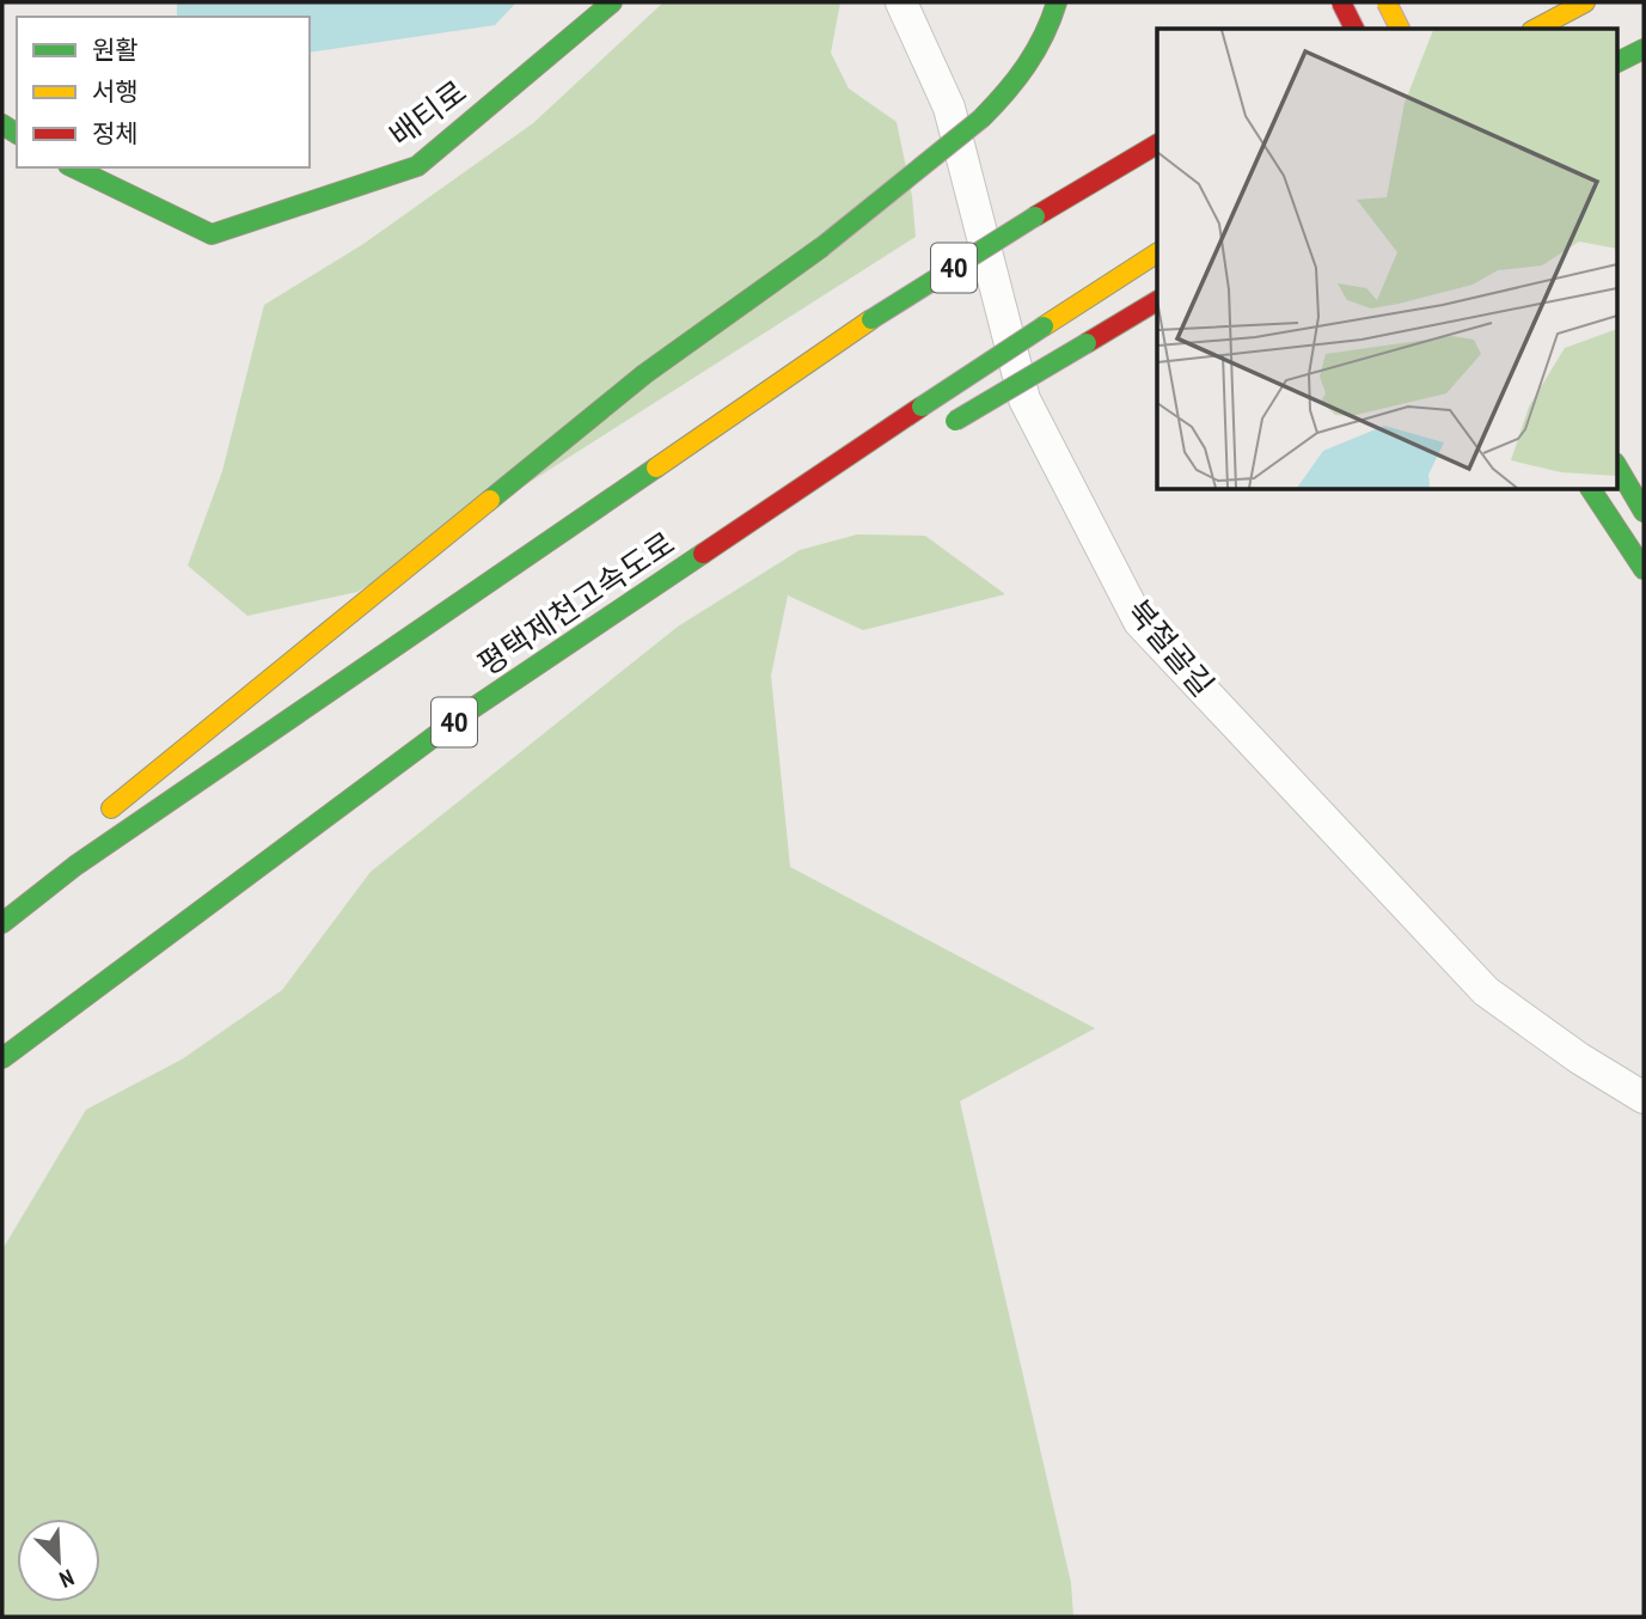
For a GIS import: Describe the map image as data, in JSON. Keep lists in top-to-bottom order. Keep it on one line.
{"streets":{"main road":["배티로","40","평택제천고속도로"],"street":["북절골길"]},"legend":["원활","서행","정체"],"north":"bottom right"}
